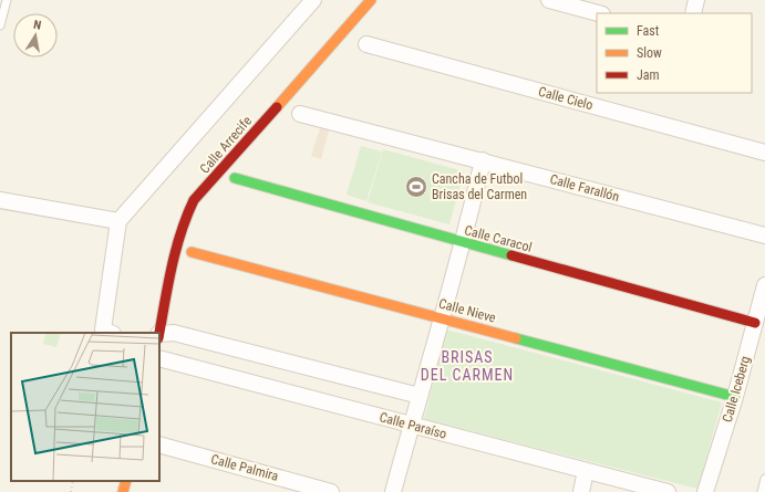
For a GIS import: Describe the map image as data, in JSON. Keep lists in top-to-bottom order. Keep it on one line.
{"streets":{"street":["Calle Cielo","Calle Arrecife","Calle Farallón","Calle Caracol","Calle Nieve","Calle Iceberg","Calle Paraíso","Calle Palmira"]},"crossings":[["Calle Caracol","Calle Iceberg"],["Calle Nieve","Calle Iceberg"]],"districts":["BRISAS DEL CARMEN"],"places":{"sports":["Cancha de Futbol Brisas del Carmen"]},"legend":["Fast","Slow","Jam"],"north":"top"}
